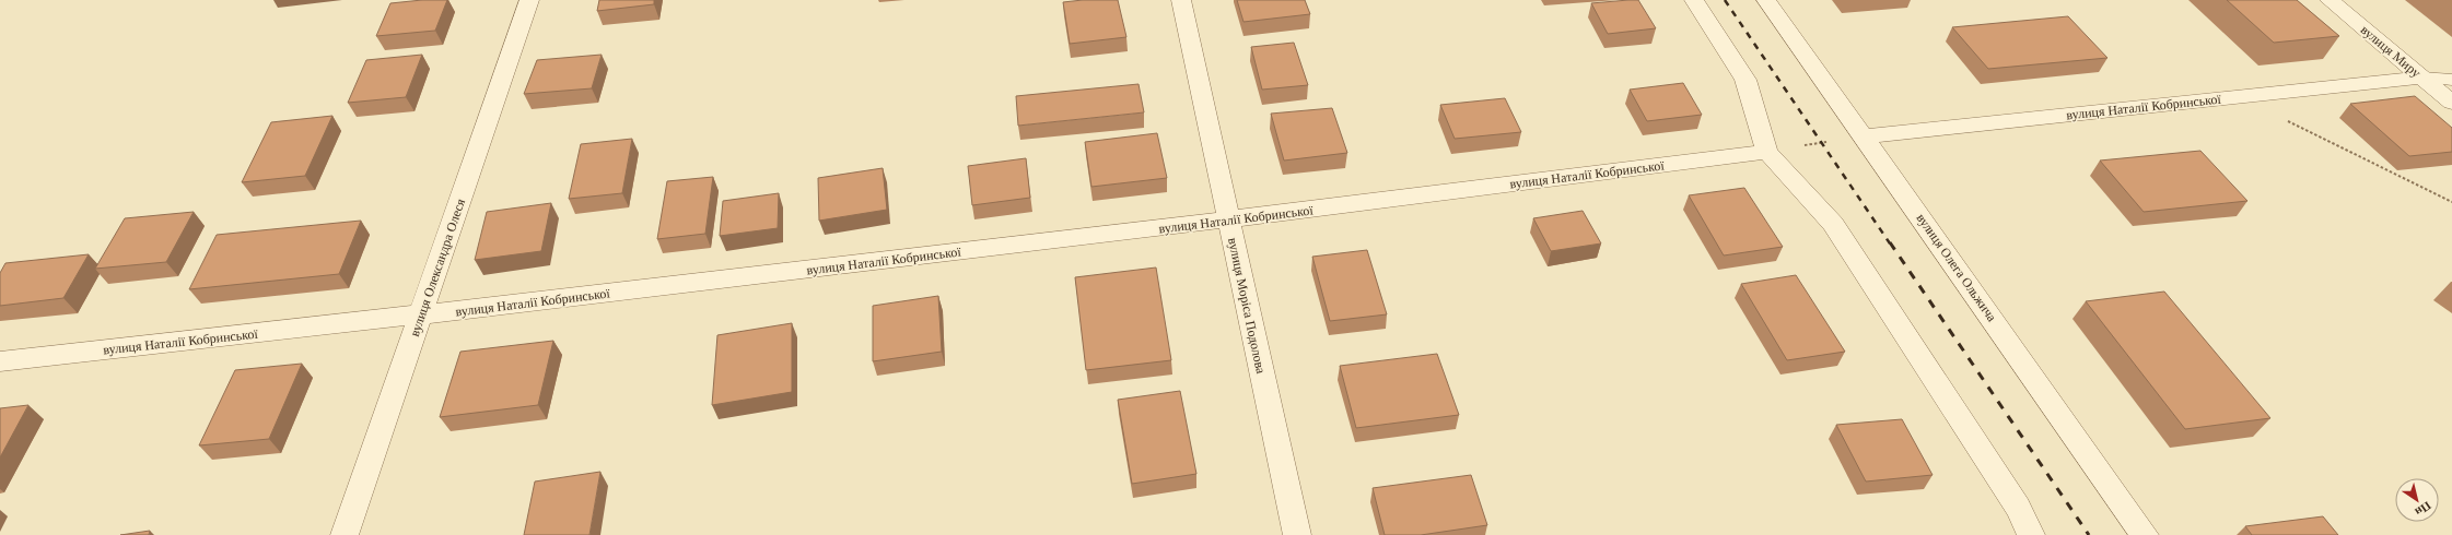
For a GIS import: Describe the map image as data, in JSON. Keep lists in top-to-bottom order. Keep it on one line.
{"streets":{"street":["вулиця Миру","вулиця Наталії Кобринської","вулиця Олександра Олеся","вулиця Олега Ольжича","вулиця Моріса Подолова"]},"crossings":[["вулиця Миру","вулиця Наталії Кобринської"],["вулиця Наталії Кобринської","вулиця Олександра Олеся"],["вулиця Наталії Кобринської","вулиця Олега Ольжича"],["вулиця Наталії Кобринської","вулиця Моріса Подолова"]],"north":"bottom right"}
